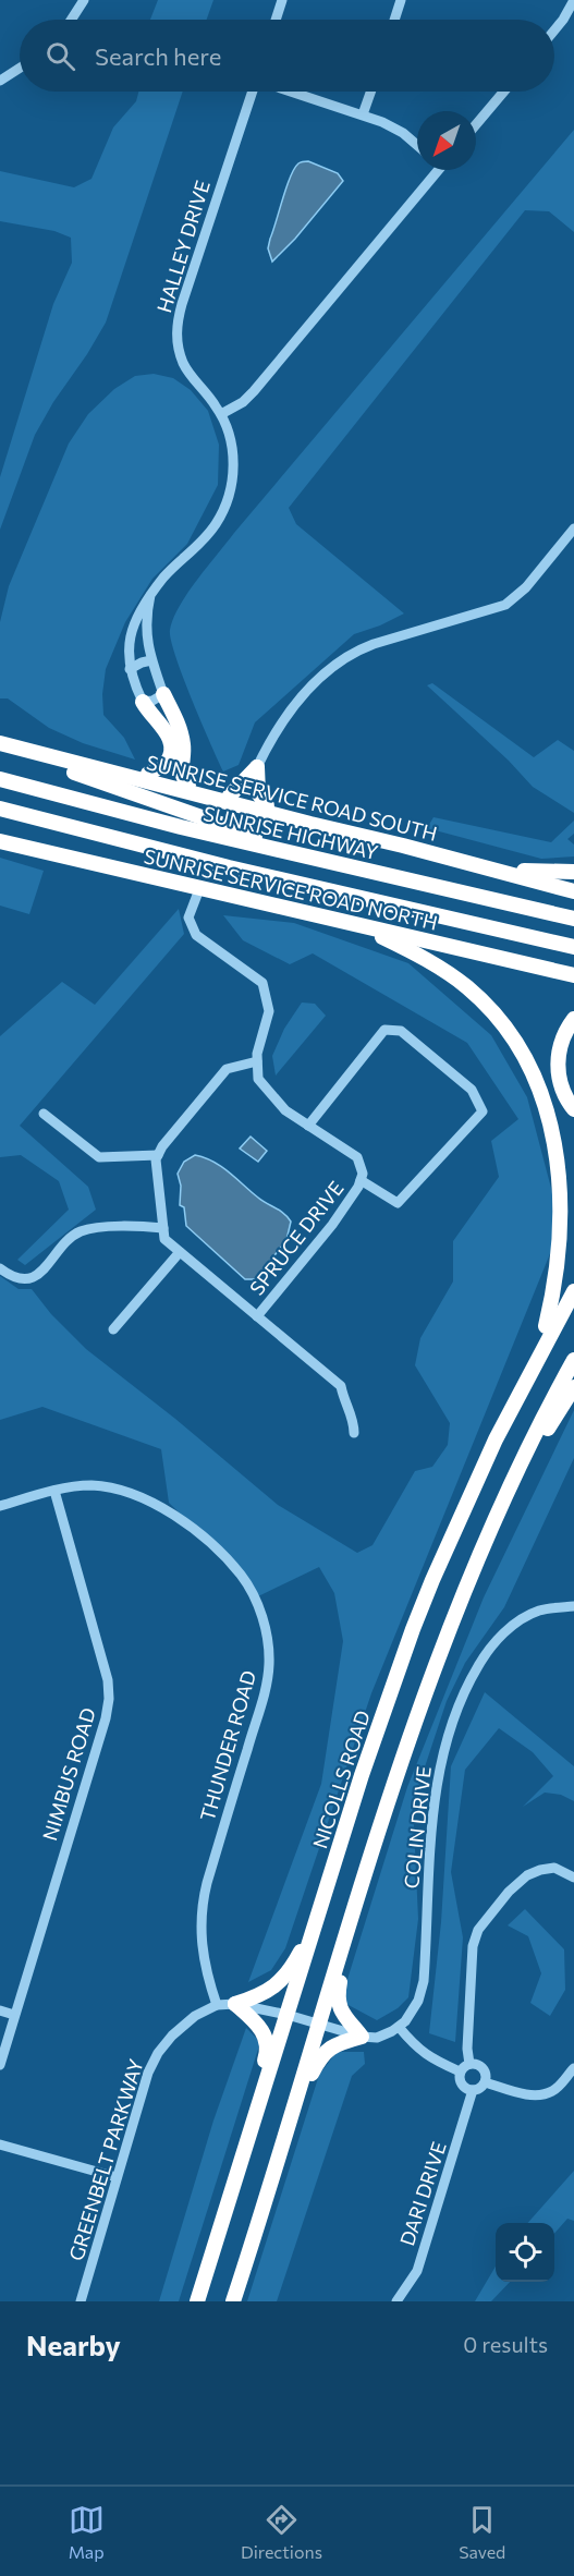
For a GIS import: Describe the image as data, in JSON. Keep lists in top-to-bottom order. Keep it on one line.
{"streets":{"highway":["SUNRISE SERVICE ROAD SOUTH","SUNRISE HIGHWAY","SUNRISE SERVICE ROAD NORTH","NICOLLS ROAD"],"street":["HALLEY DRIVE","SPRUCE DRIVE","THUNDER ROAD","NIMBUS ROAD","COLIN DRIVE","GREENBELT PARKWAY","DARI DRIVE"]},"crossings":[["THUNDER ROAD","NIMBUS ROAD"],["THUNDER ROAD","GREENBELT PARKWAY"],["NICOLLS ROAD","GREENBELT PARKWAY"]],"north":"bottom left","page":{"search":"Search here","heading":["Nearby","0 results"],"nav":["Map","Directions","Saved"]}}
